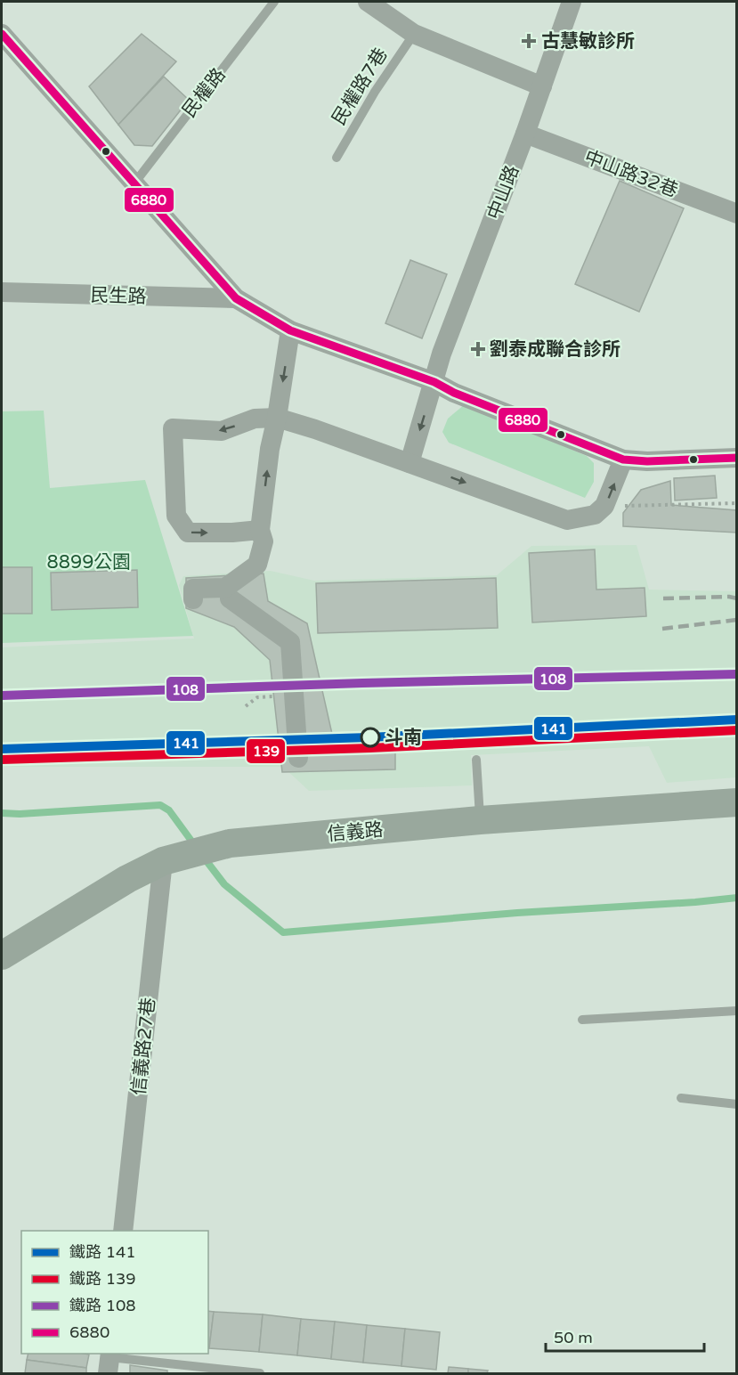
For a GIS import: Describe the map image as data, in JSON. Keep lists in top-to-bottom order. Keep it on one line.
{"streets":{"street":["中山路32巷","中山路","民生路","信義路","信義路27巷"],"lane":["民權路7巷","民權路"]},"crossings":[["中山路32巷","中山路"],["信義路","信義路27巷"]],"parks":["8899公園"],"places":{"health":["古慧敏診所","劉泰成聯合診所"],"other":["斗南"]},"lines":["transit line 6880","rail line 108","rail line 141","rail line 139"],"legend":["鐵路 141","鐵路 139","鐵路 108","6880"],"scale_bar":"50 m"}
